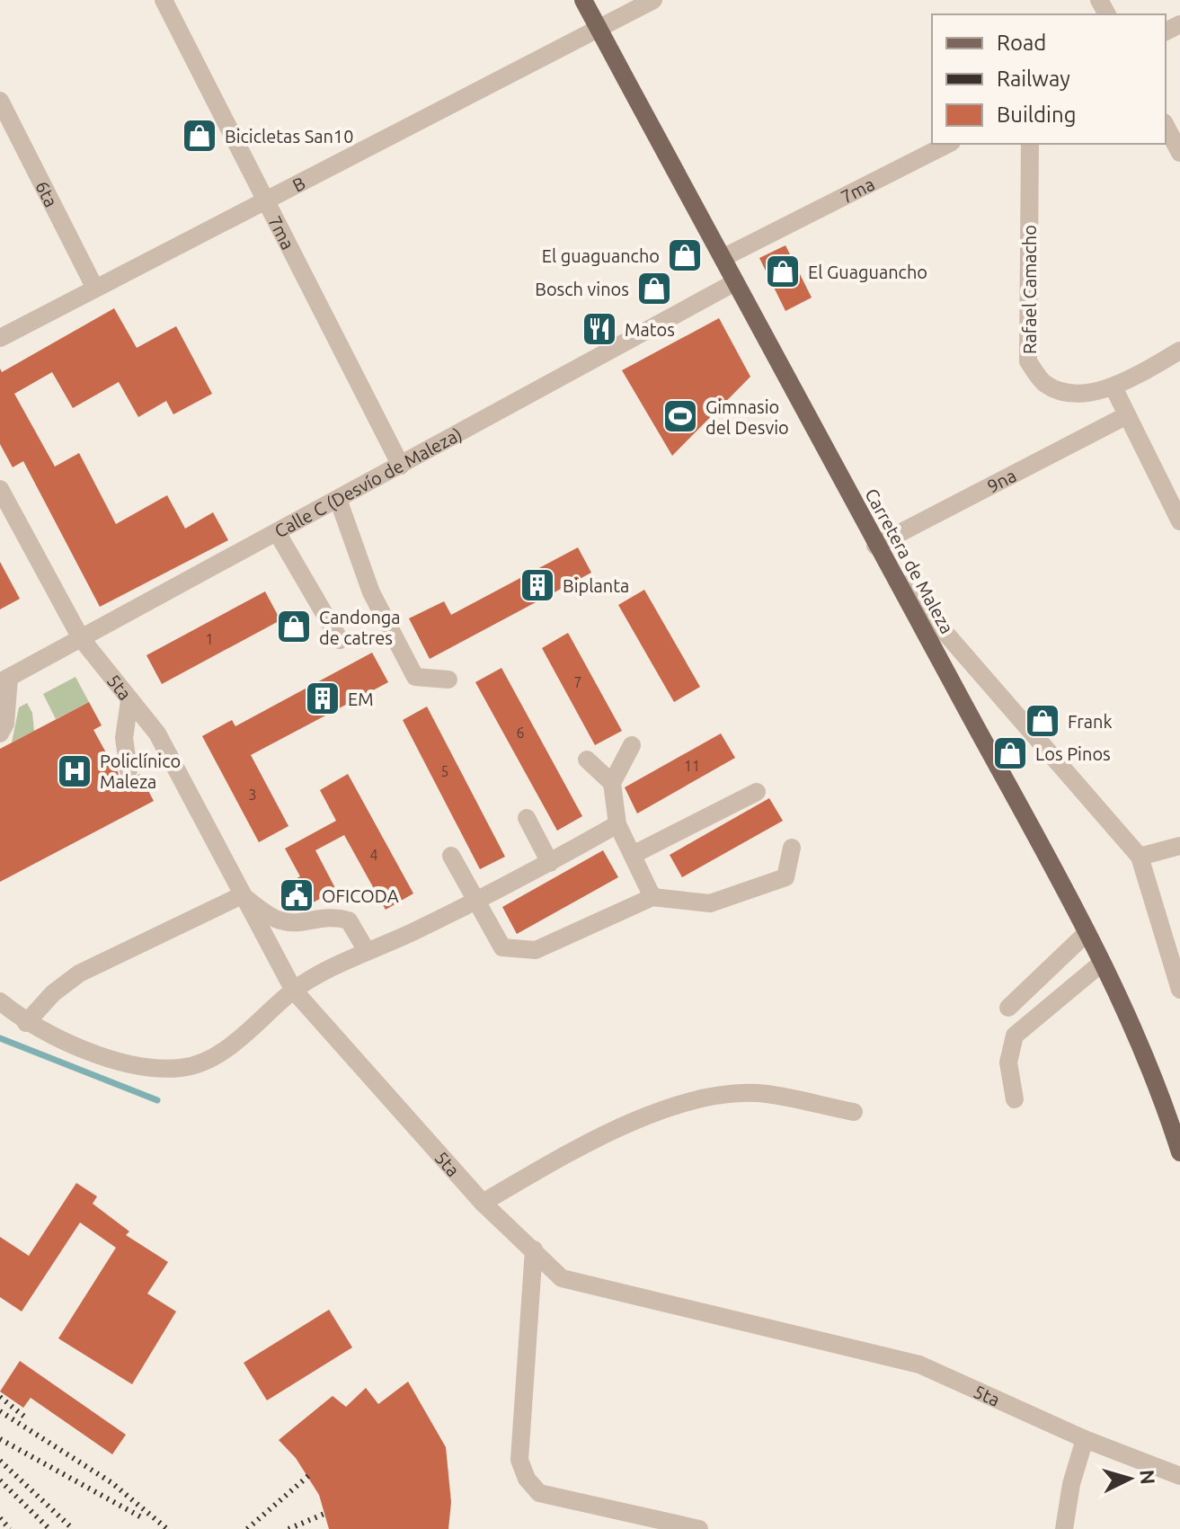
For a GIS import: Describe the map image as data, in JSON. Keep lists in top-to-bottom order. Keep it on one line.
{"streets":{"main road":["Carretera de Maleza"],"street":["B","7ma","6ta","Rafael Camacho","9na","Calle C (Desvío de Maleza)","5ta"]},"crossings":[["B","7ma"],["B","6ta"],["B","Carretera de Maleza"],["7ma","Calle C (Desvío de Maleza)"],["7ma","Carretera de Maleza"],["9na","Carretera de Maleza"],["Calle C (Desvío de Maleza)","Carretera de Maleza"],["Calle C (Desvío de Maleza)","5ta"]],"places":{"shop":["Bicicletas San10","El guaguancho","El Guaguancho","Bosch vinos","Candonga de catres","Frank","Los Pinos"],"restaurant":["Matos"],"sports":["Gimnasio del Desvio"],"building":["Biplanta","EM"],"hospital":["Policlínico Maleza"],"public building":["OFICODA"]},"house_numbers":["1","7","6","11","5","3","4"],"legend":["Road","Railway","Building"],"north":"right"}
